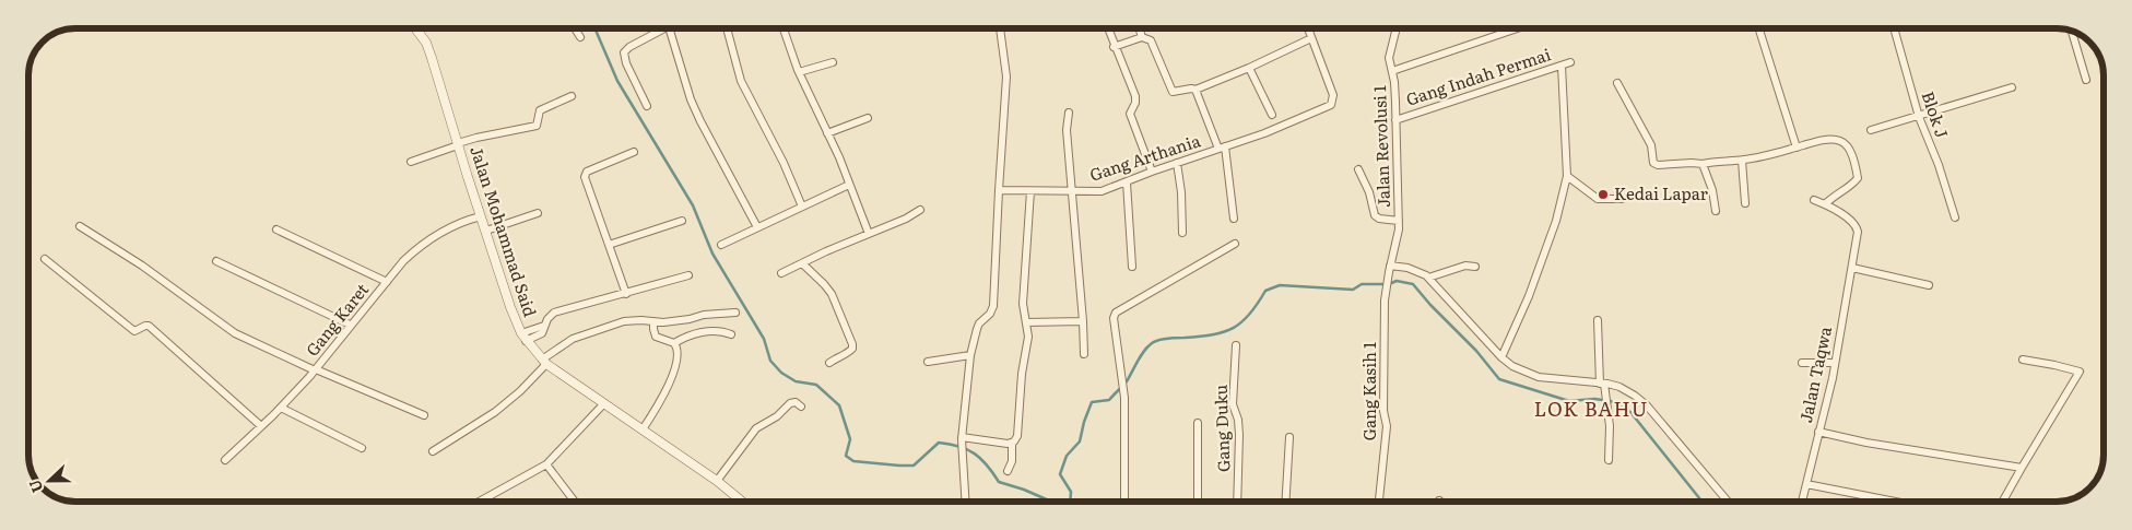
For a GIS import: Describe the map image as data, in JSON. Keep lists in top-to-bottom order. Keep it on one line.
{"streets":{"street":["Gang Indah Permai","Blok J","Jalan Revolusi 1","Gang Arthania","Jalan Mohammad Said","Gang Karet","Jalan Taqwa","Gang Kasih 1","Gang Duku"]},"crossings":[["Gang Indah Permai","Jalan Revolusi 1"],["Jalan Revolusi 1","Gang Kasih 1"],["Jalan Mohammad Said","Gang Karet"]],"districts":["LOK BAHU"],"places":["Kedai Lapar"],"north":"left"}
